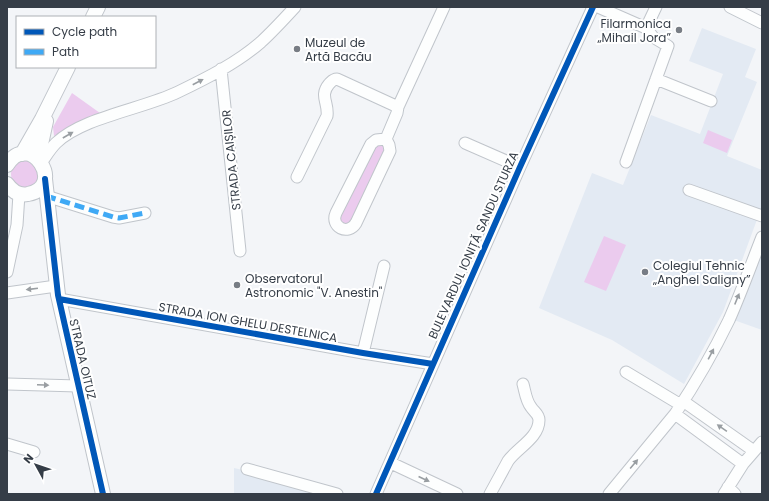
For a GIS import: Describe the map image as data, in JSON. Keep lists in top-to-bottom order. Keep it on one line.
{"streets":{"main road":["STRADA OITUZ"],"street":["STRADA CAIȘILOR","BULEVARDUL IONIȚĂ SANDU STURZA","STRADA ION GHELU DESTELNICA"]},"crossings":[["BULEVARDUL IONIȚĂ SANDU STURZA","STRADA ION GHELU DESTELNICA"],["STRADA ION GHELU DESTELNICA","STRADA OITUZ"]],"places":["Filarmonica „Mihail Jora”","Muzeul de Artă Bacău","Colegiul Tehnic „Anghel Saligny”","Observatorul Astronomic \"V. Anestin\""],"legend":["Cycle path","Path"],"north":"top left"}
